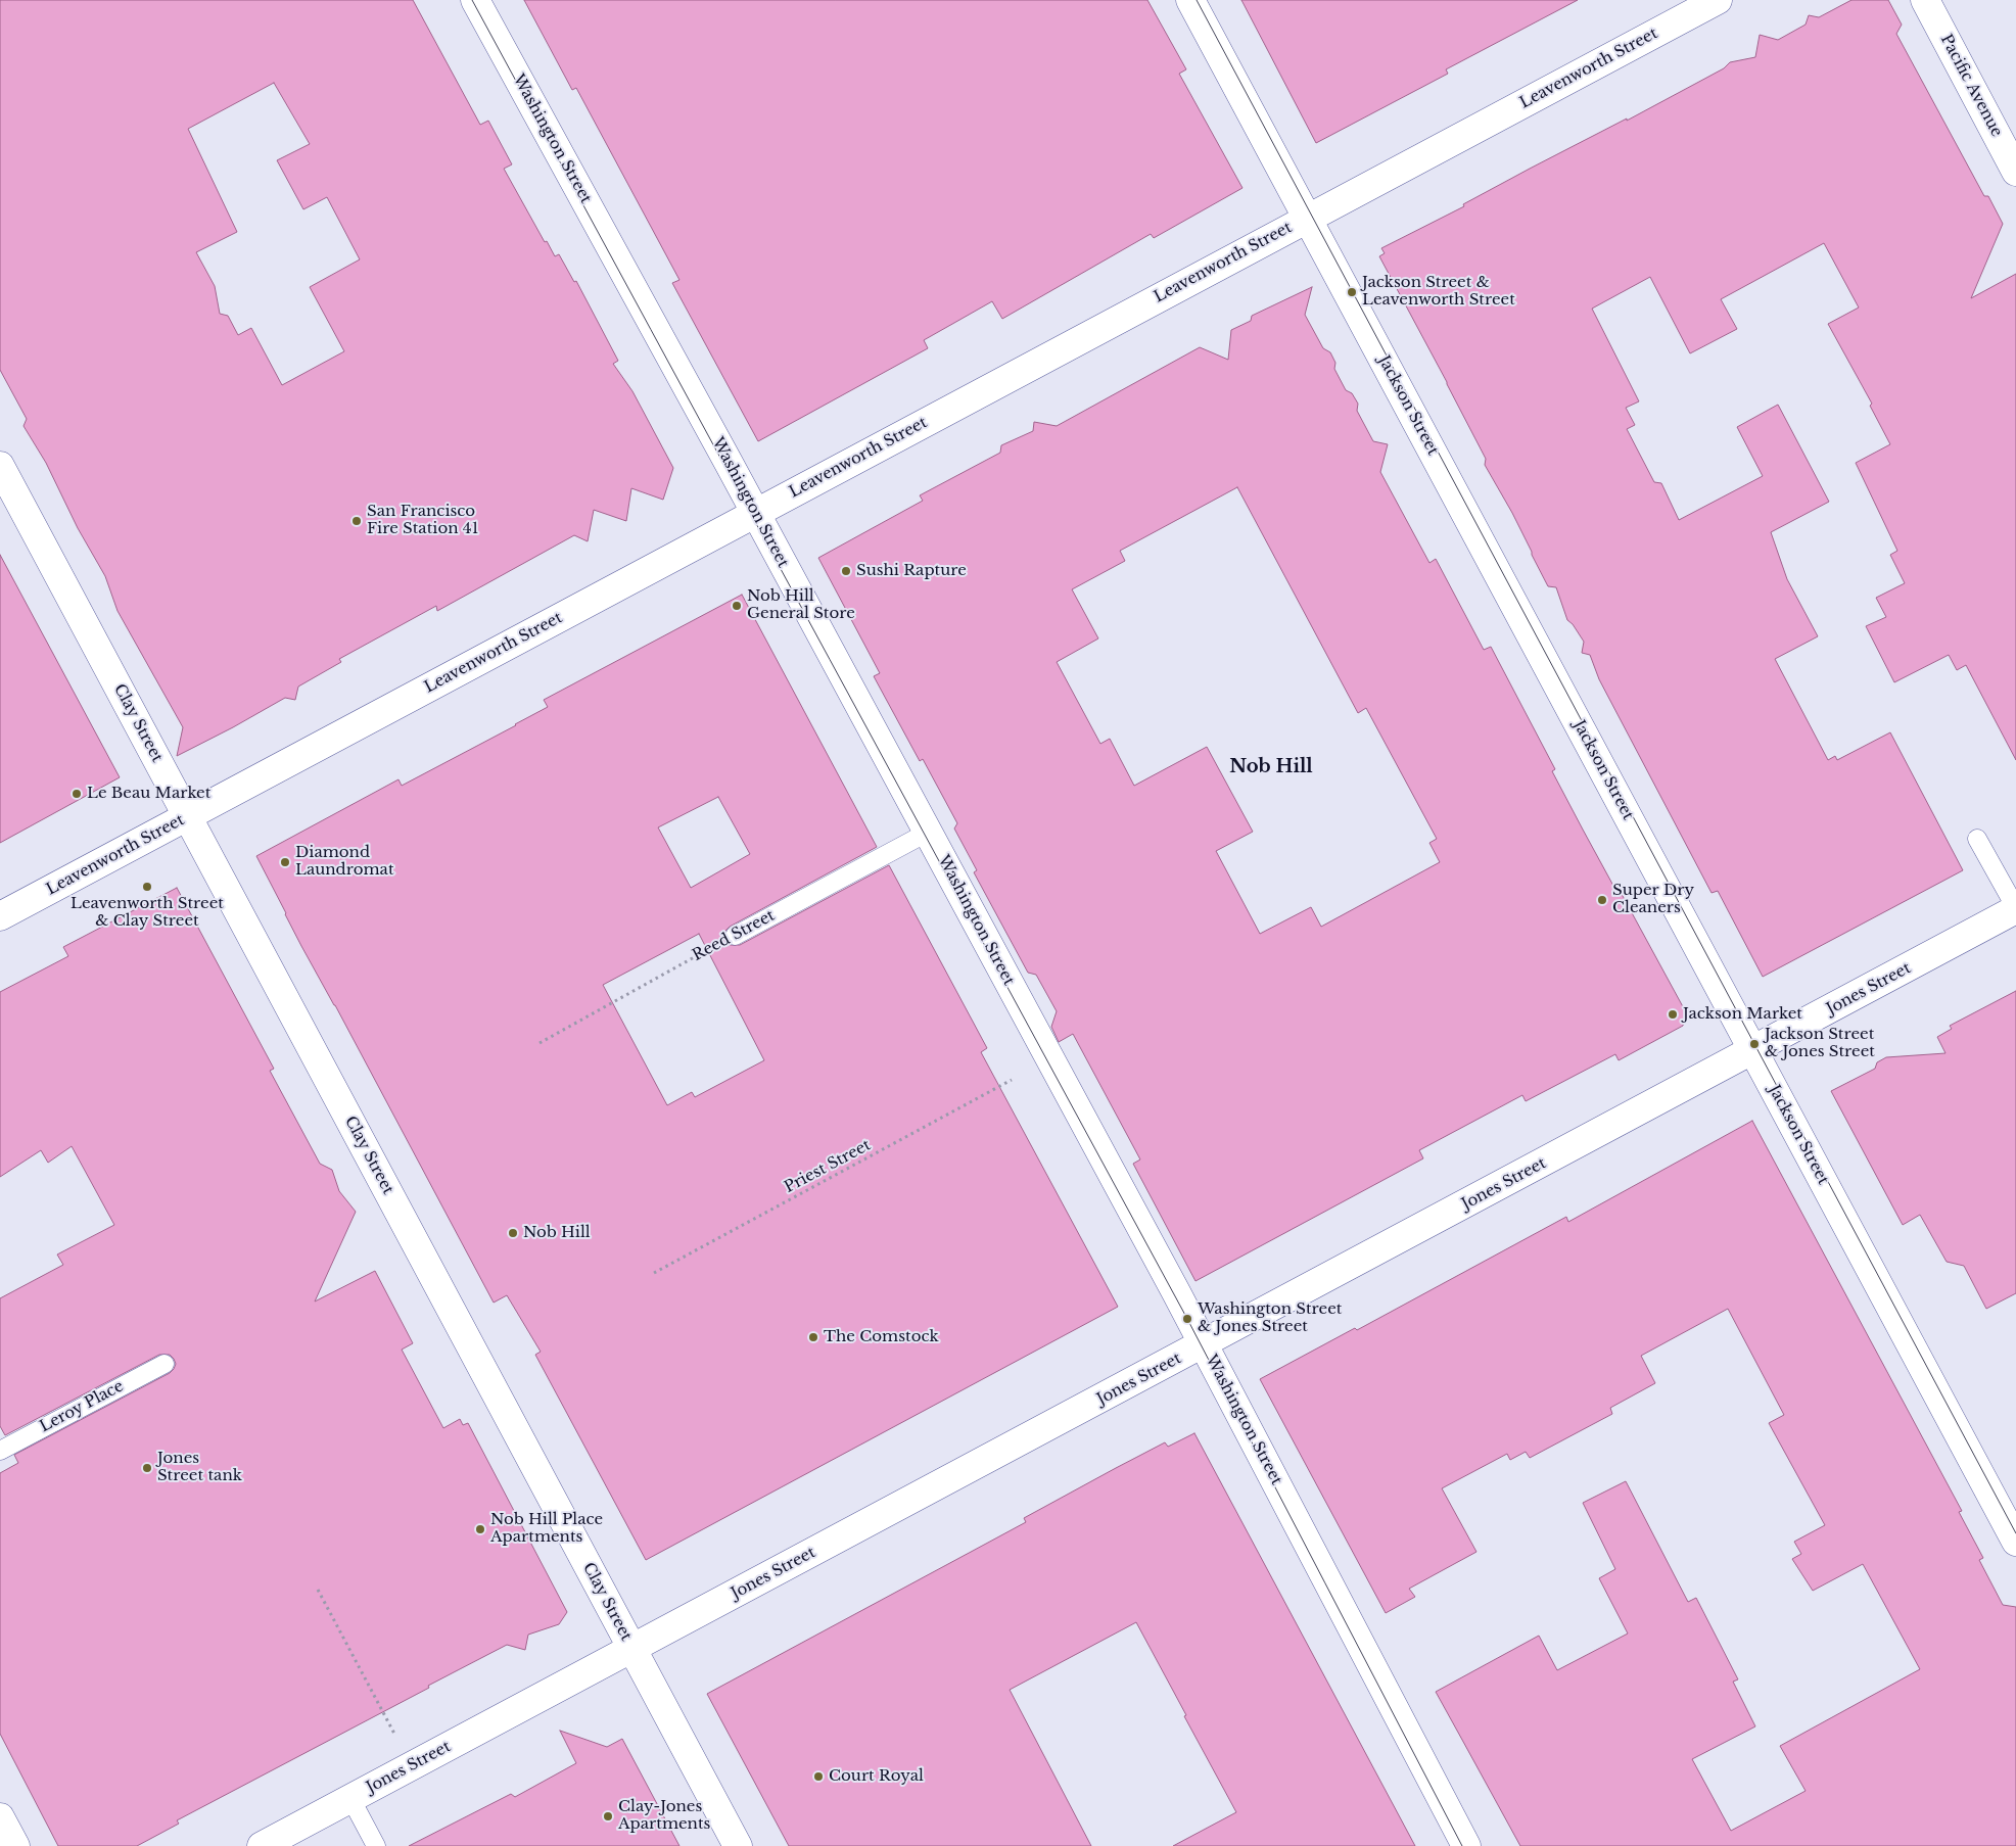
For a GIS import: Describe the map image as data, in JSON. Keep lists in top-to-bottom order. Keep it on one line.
{"streets":{"street":["Leavenworth Street","Pacific Avenue","Washington Street","Jackson Street","Clay Street","Jones Street"],"lane":["Reed Street","Leroy Place"],"path":["Priest Street"]},"crossings":[["Leavenworth Street","Washington Street"],["Leavenworth Street","Jackson Street"],["Leavenworth Street","Clay Street"],["Washington Street","Reed Street"],["Washington Street","Jones Street"],["Jackson Street","Jones Street"],["Clay Street","Jones Street"]],"districts":["Nob Hill"],"places":["Jackson Street & Leavenworth Street","San Francisco Fire Station 41","Sushi Rapture","Nob Hill General Store","Le Beau Market","Diamond Laundromat","Leavenworth Street & Clay Street","Super Dry Cleaners","Jackson Market","Jackson Street & Jones Street","Nob Hill","Washington Street & Jones Street","The Comstock","Jones Street tank","Nob Hill Place Apartments","Court Royal","Clay-Jones Apartments"]}
